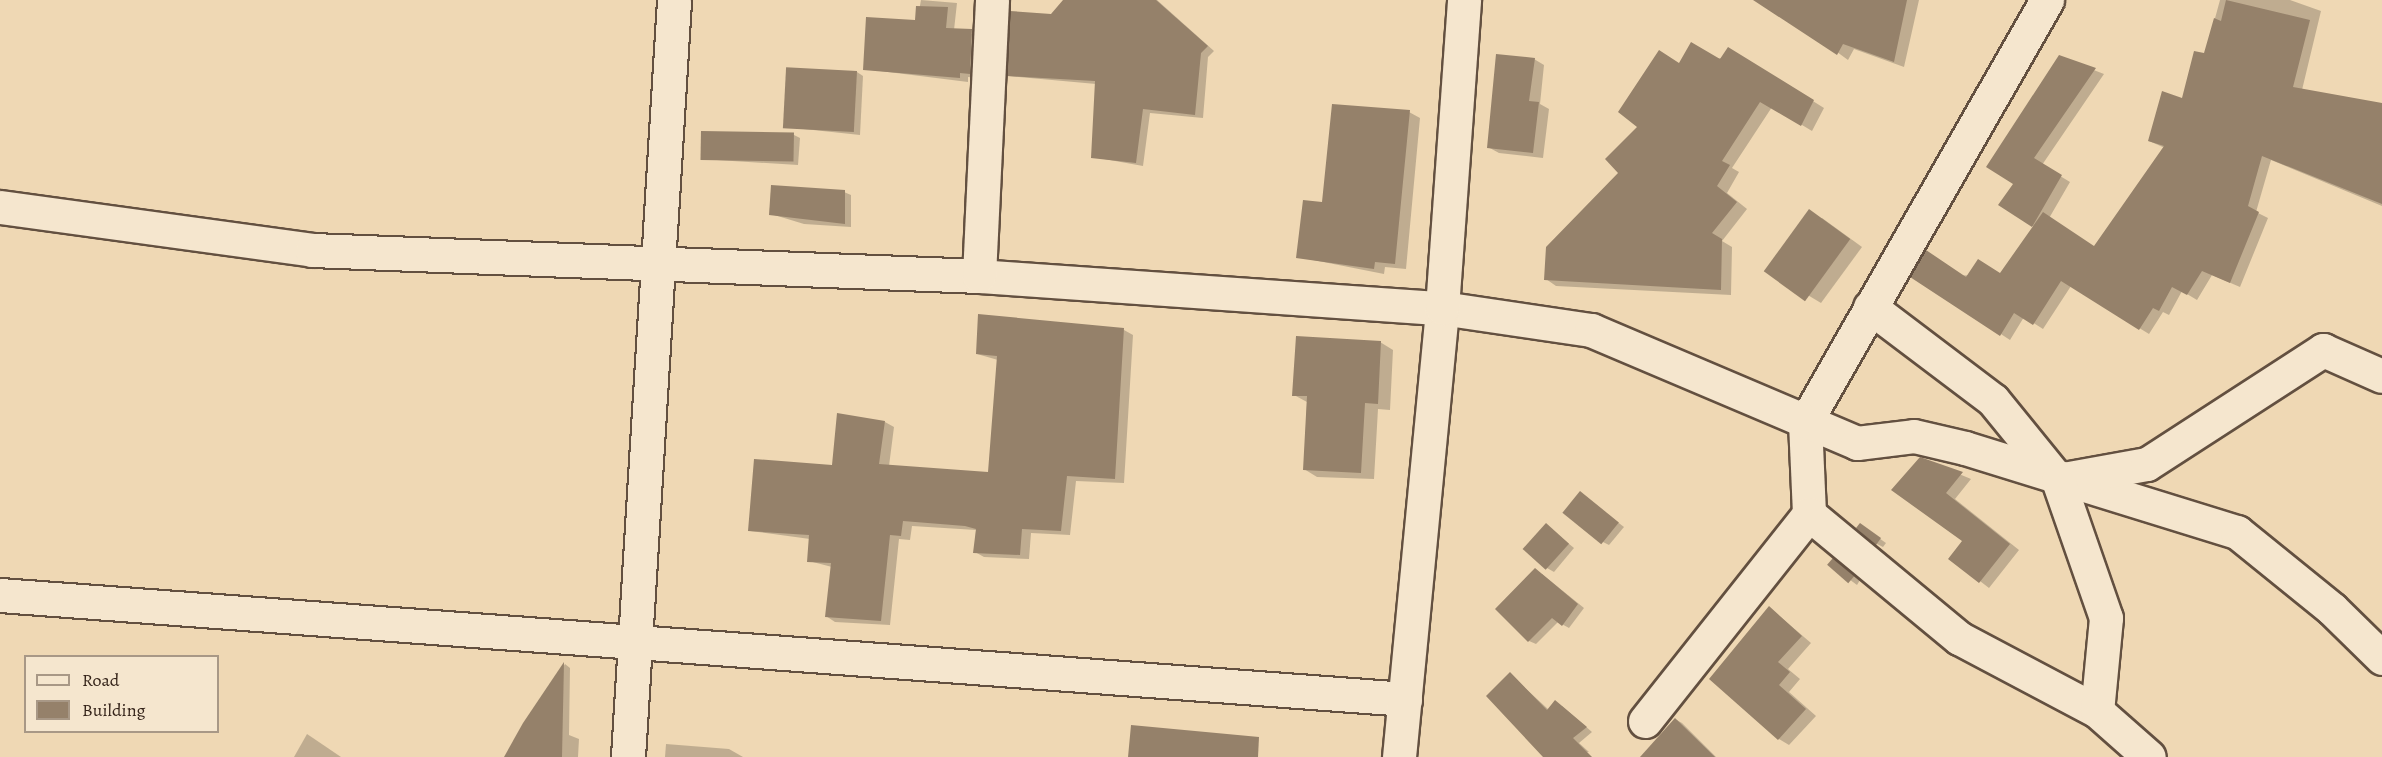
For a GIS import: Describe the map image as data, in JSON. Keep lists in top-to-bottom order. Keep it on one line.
{"legend":["Road","Building"]}
